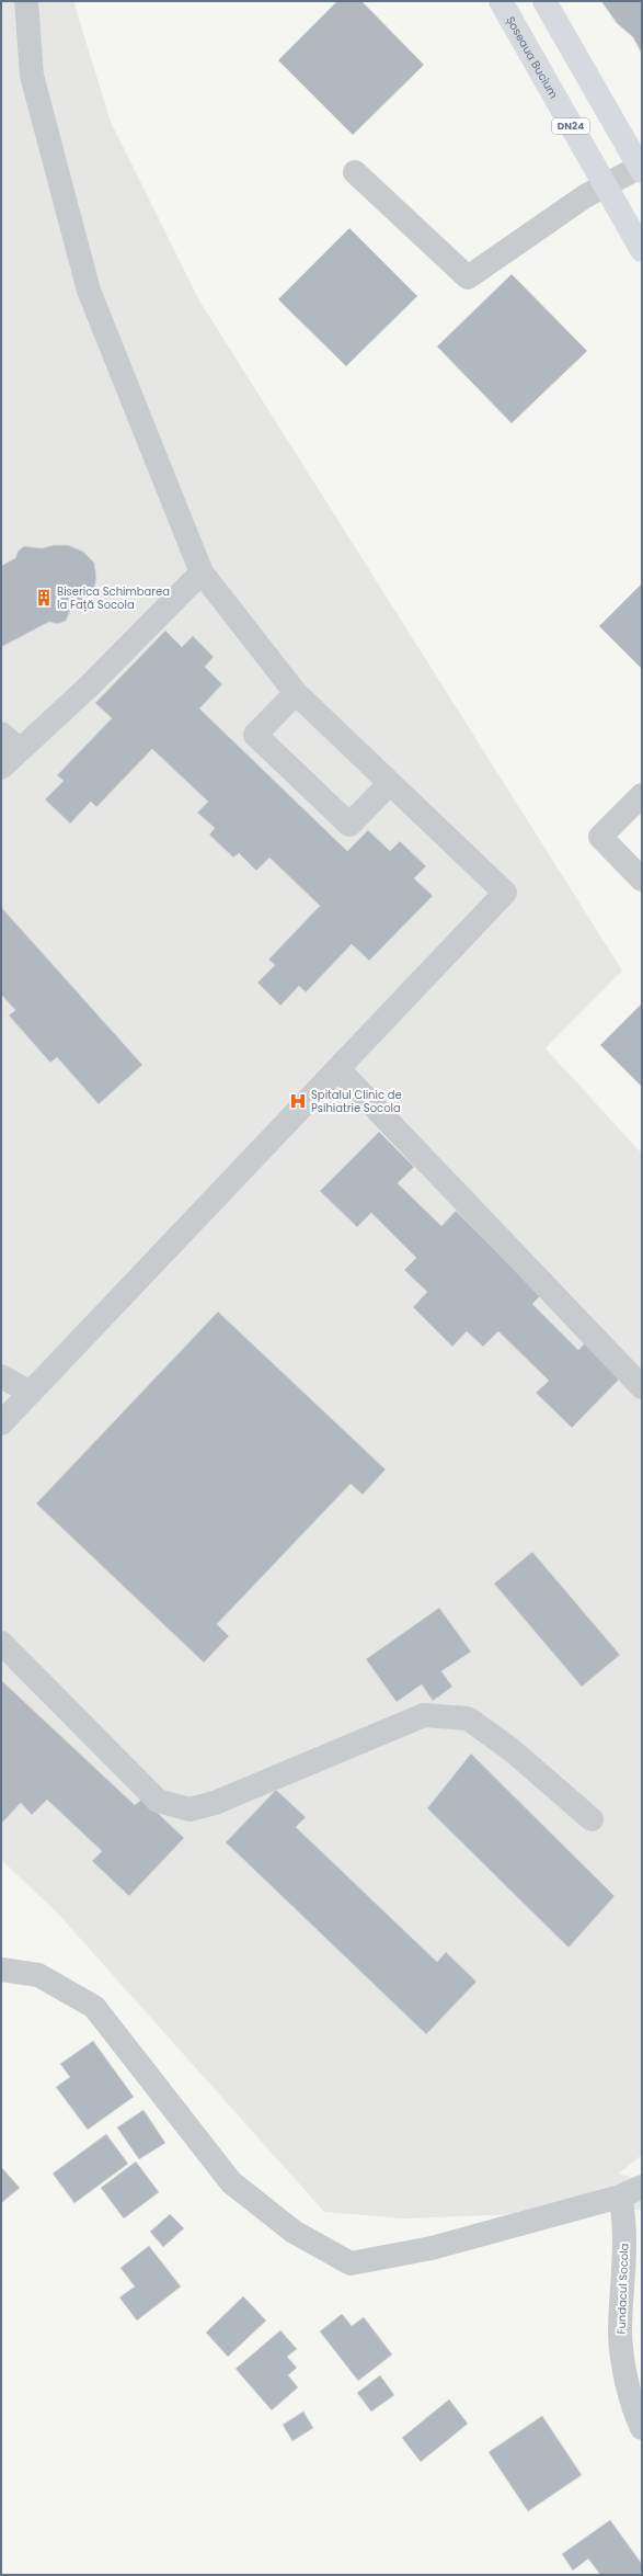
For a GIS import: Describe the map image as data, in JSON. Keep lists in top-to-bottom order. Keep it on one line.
{"streets":{"main road":["Șoseaua Bucium","DN24"],"street":["Fundacul Socola"]},"places":{"building":["Biserica Schimbarea la Față Socola"],"hospital":["Spitalul Clinic de Psihiatrie Socola"]}}
